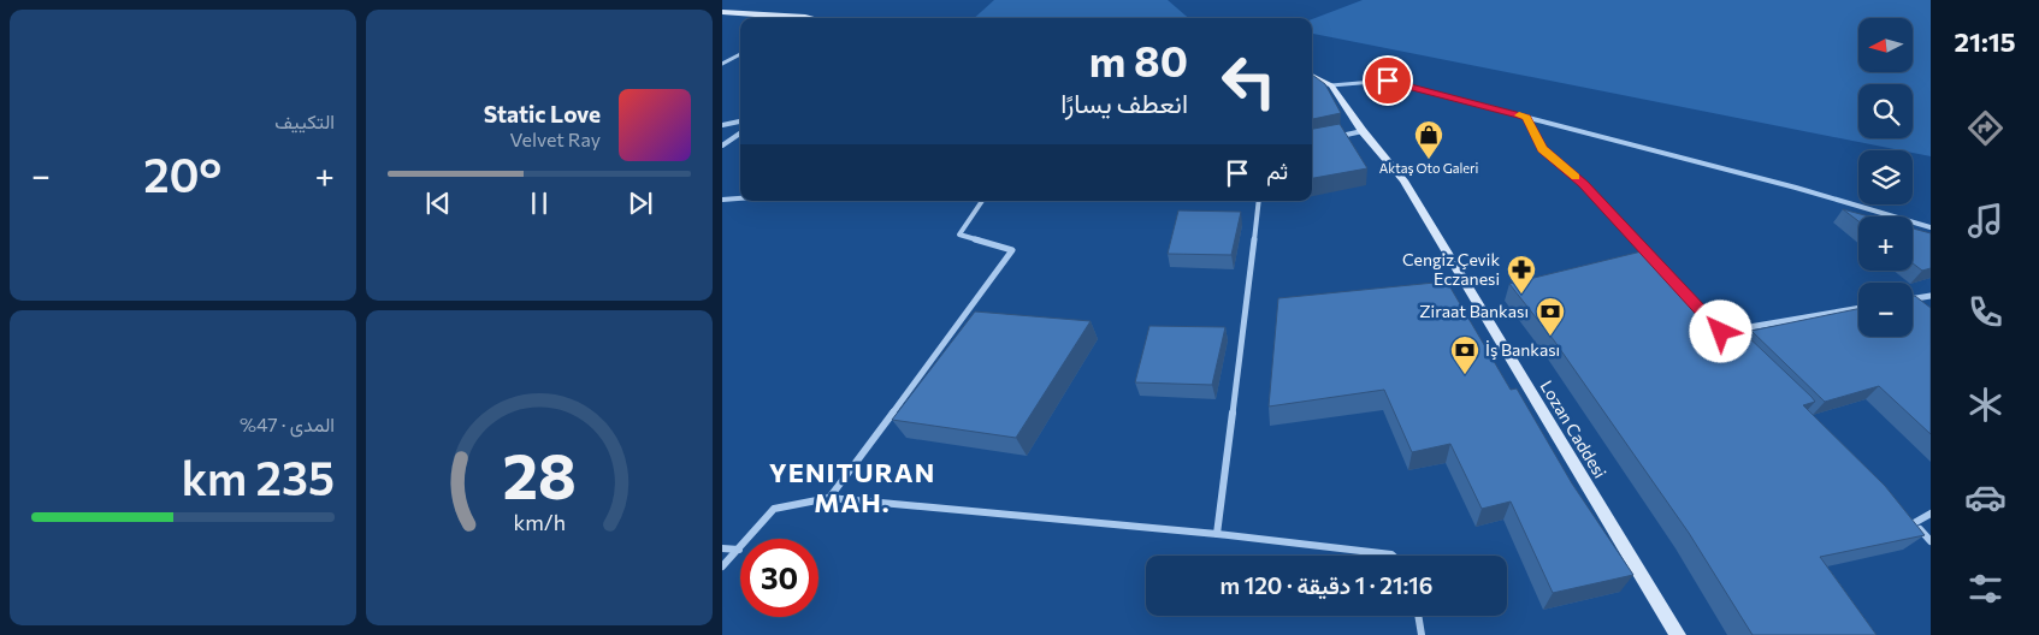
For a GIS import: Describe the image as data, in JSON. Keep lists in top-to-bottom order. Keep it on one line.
{"streets":{"main road":["Lozan Caddesi"]},"districts":["YENITURAN MAH."],"places":{"shop":["Aktaş Oto Galeri"],"pharmacy":["Cengiz Çevik Eczanesi"],"bank":["Ziraat Bankası","İş Bankası"]},"north":"left","page":{"tabs":"21:15","tile":["التكييف",["المدى · 47%","235 km"]],"map_buttons":["+","−"],"turn":["80 m","انعطف يسارًا"],"song":["Static Love","Velvet Ray"],"then":"ثم","heat":["−","20°","+"],"limit":"30","trip":"21:16 · 1 دقيقة · 120 m","gauge":["28","km/h"]}}
